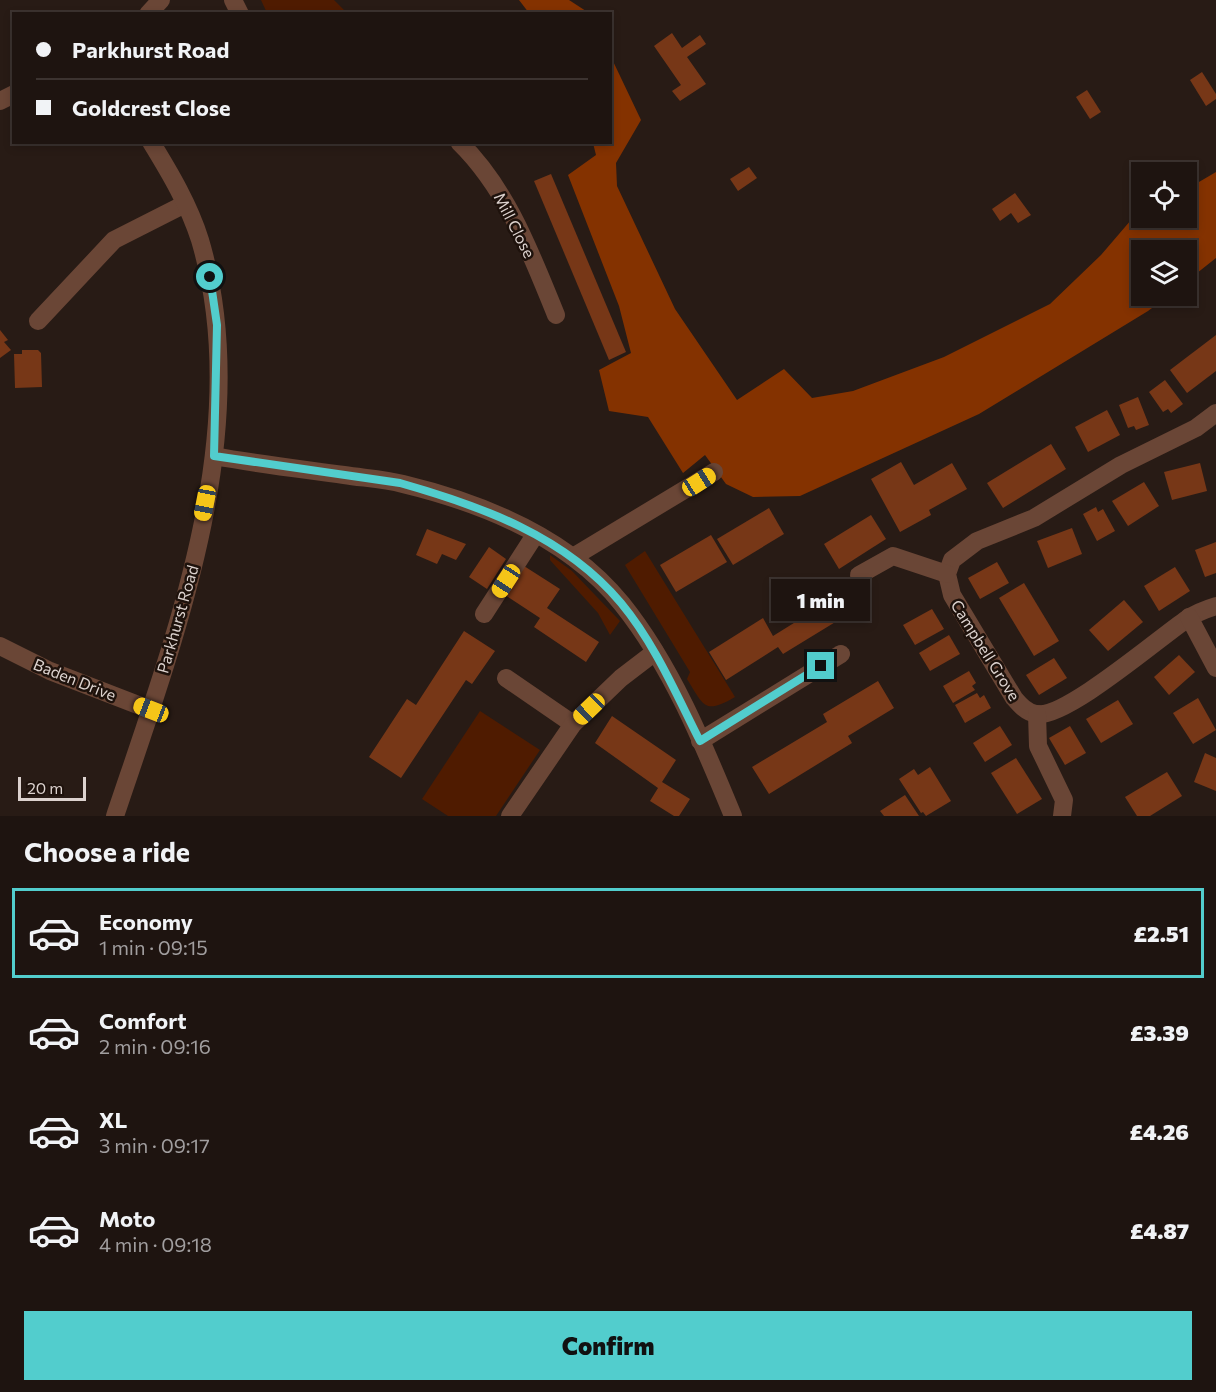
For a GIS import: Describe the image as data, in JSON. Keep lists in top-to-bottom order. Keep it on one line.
{"streets":{"street":["Mill Close","Parkhurst Road","Campbell Grove","Baden Drive"]},"crossings":[["Parkhurst Road","Baden Drive"]],"scale_bar":"20 m","page":{"banner":["Parkhurst Road","Goldcrest Close"],"bubble":"1 min","scale":"20 m","heading":"Choose a ride","list":[{"name":"Economy","note":"1 min · 09:15","value":"£2.51"},{"name":"Comfort","note":"2 min · 09:16","value":"£3.39"},{"name":"XL","note":"3 min · 09:17","value":"£4.26"},{"name":"Moto","note":"4 min · 09:18","value":"£4.87"}],"buttons":"Confirm"}}
